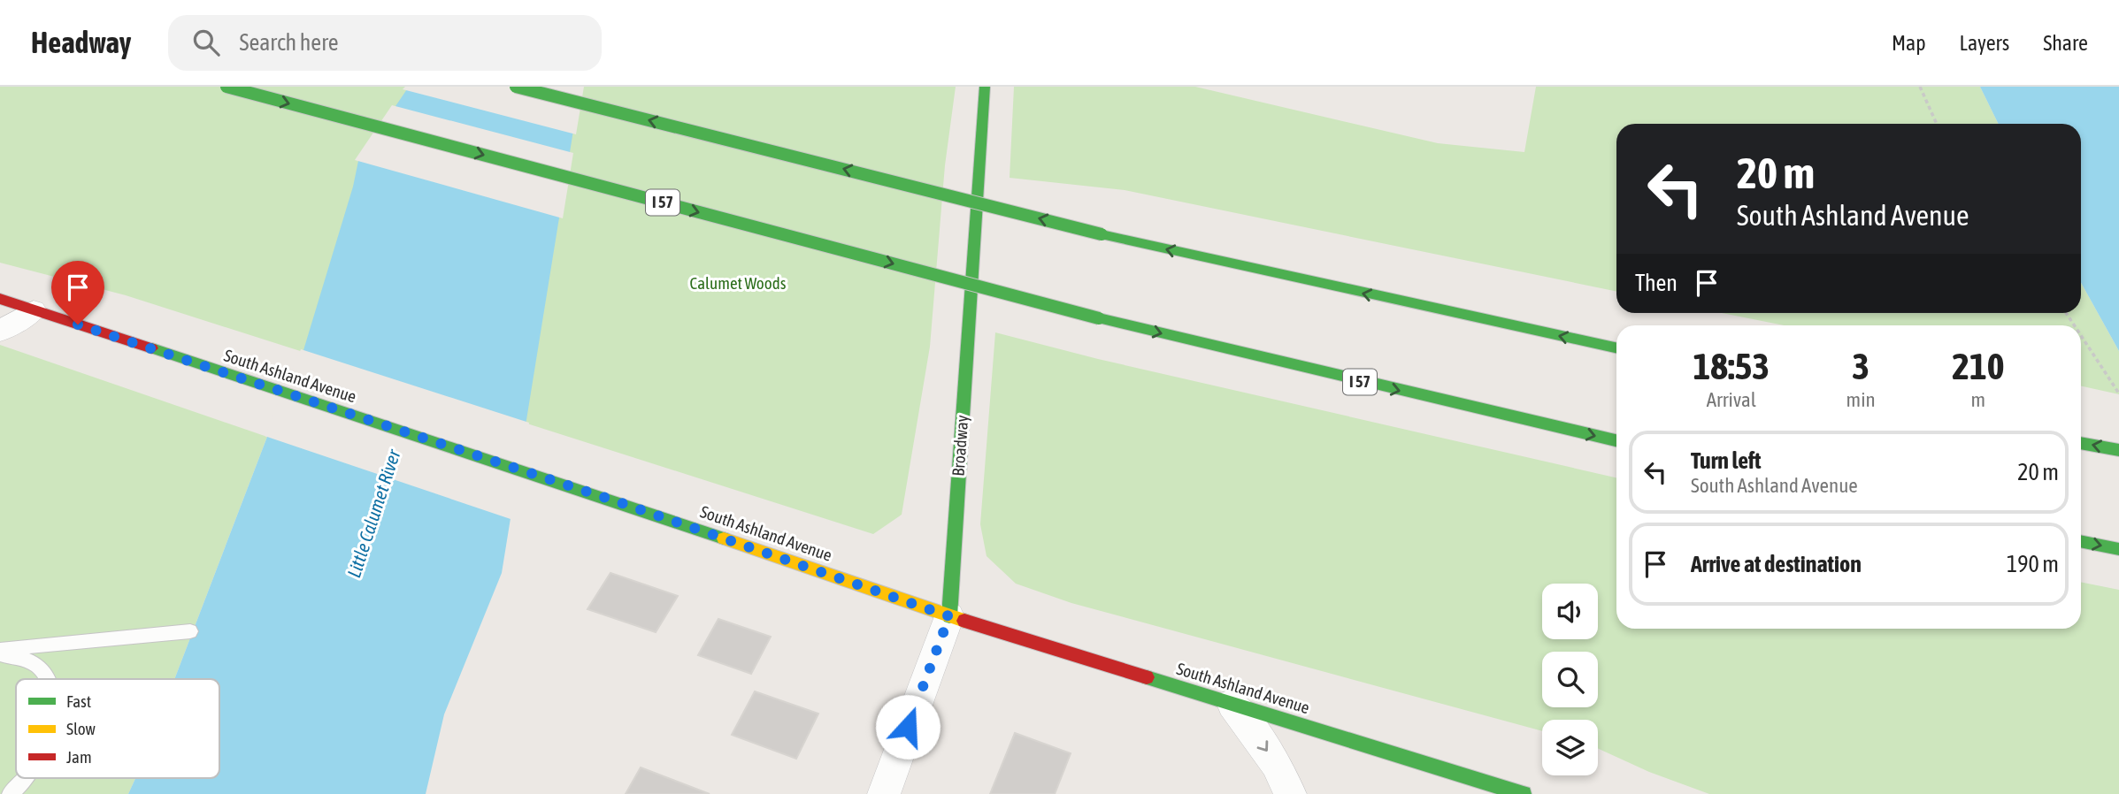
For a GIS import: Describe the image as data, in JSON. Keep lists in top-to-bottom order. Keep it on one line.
{"streets":{"main road":["I 57","South Ashland Avenue","Broadway"]},"crossings":[["South Ashland Avenue","Broadway"]],"water":["Little Calumet River"],"parks":["Calumet Woods"],"legend":["Fast","Slow","Jam"],"page":{"header":"Headway","search":"Search here","nav":["Map","Layers","Share"],"turn":["20 m","South Ashland Avenue"],"then":"Then","eta":["18:53","Arrival","3","min","210","m"],"list":[{"name":"Turn left","note":"South Ashland Avenue","value":"20 m"},{"name":"Arrive at destination","value":"190 m"}]}}
